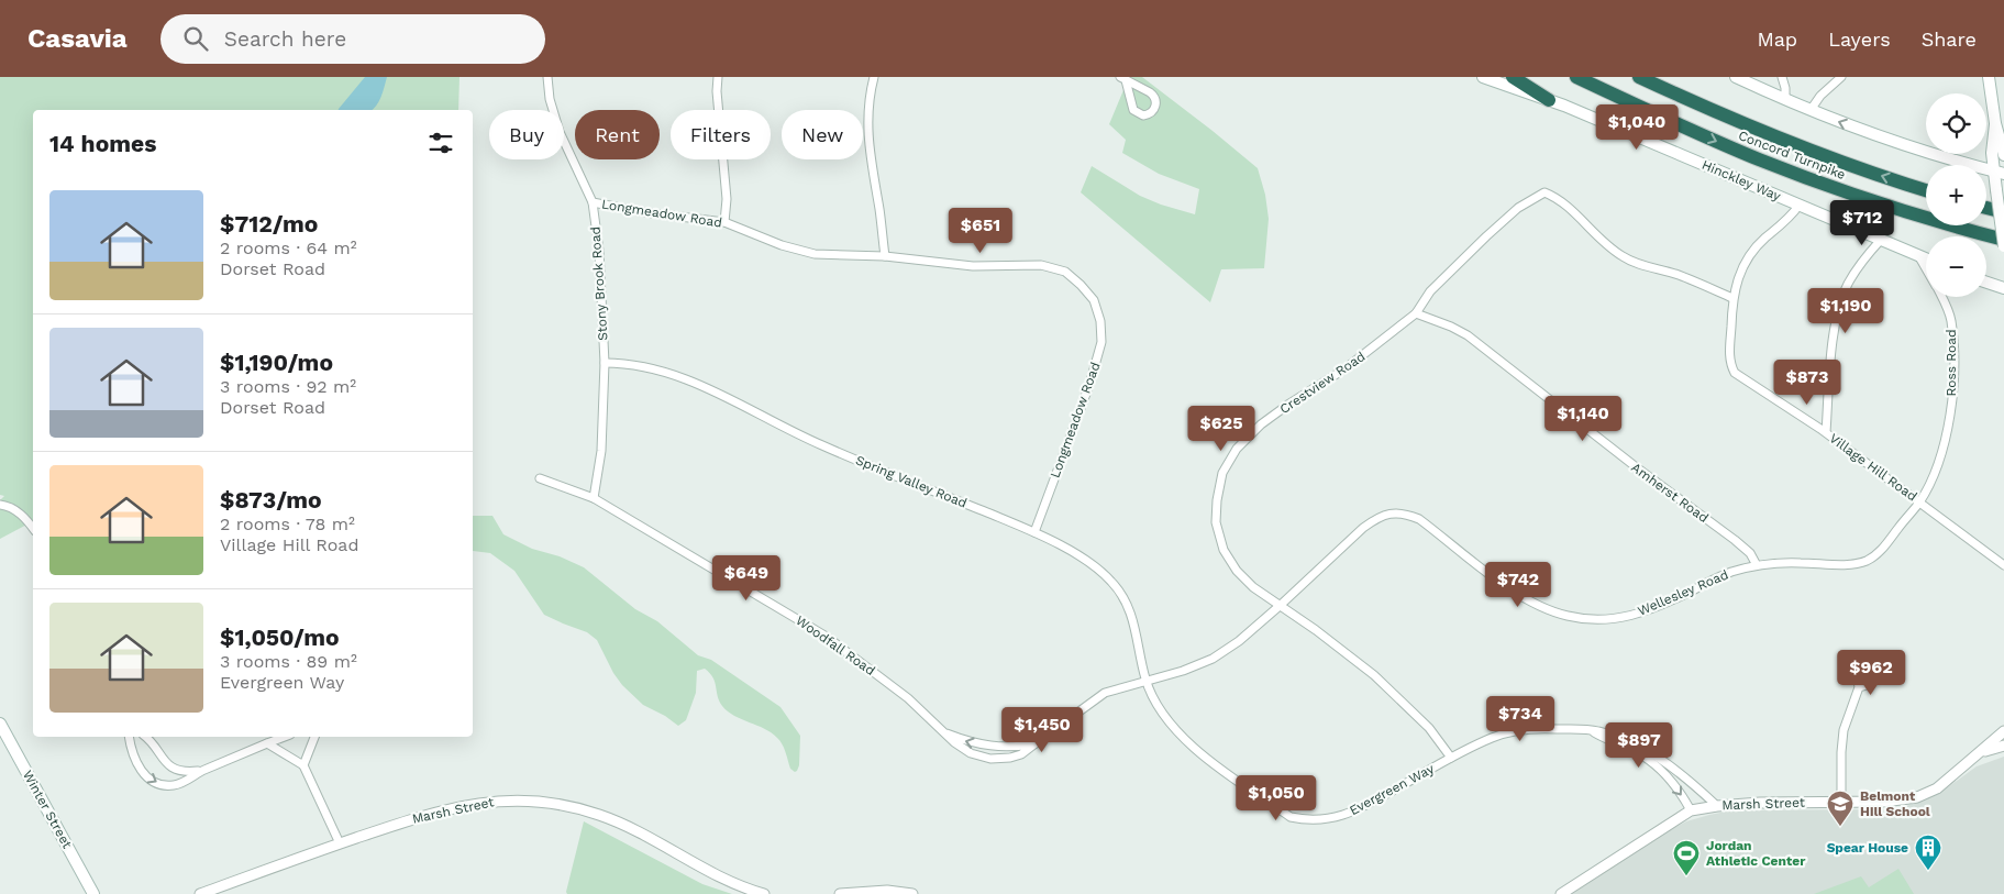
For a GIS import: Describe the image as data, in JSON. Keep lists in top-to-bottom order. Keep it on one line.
{"streets":{"highway":["Concord Turnpike"],"main road":["Hinckley Way","Winter Street"],"street":["Longmeadow Road","Stony Brook Road","Ross Road","Crestview Road","Village Hill Road","Spring Valley Road","Amherst Road","Wellesley Road","Woodfall Road","Evergreen Way","Marsh Street"]},"crossings":[["Hinckley Way","Ross Road"],["Hinckley Way","Village Hill Road"],["Longmeadow Road","Stony Brook Road"],["Longmeadow Road","Spring Valley Road"],["Stony Brook Road","Spring Valley Road"],["Stony Brook Road","Woodfall Road"],["Ross Road","Village Hill Road"],["Ross Road","Wellesley Road"],["Crestview Road","Village Hill Road"],["Crestview Road","Amherst Road"],["Crestview Road","Wellesley Road"],["Crestview Road","Evergreen Way"],["Village Hill Road","Wellesley Road"],["Spring Valley Road","Wellesley Road"],["Spring Valley Road","Woodfall Road"],["Spring Valley Road","Evergreen Way"],["Amherst Road","Wellesley Road"],["Wellesley Road","Woodfall Road"],["Wellesley Road","Evergreen Way"],["Woodfall Road","Evergreen Way"],["Evergreen Way","Marsh Street"]],"places":{"school or university":["Belmont Hill School"],"building":["Spear House"],"sports":["Jordan Athletic Center"]},"page":{"header":"Casavia","search":"Search here","nav":["Map","Layers","Share"],"map_buttons":["+","−"],"price":["$1,040","$712","$651","$1,190","$873","$1,140","$625","$649","$742","$962","$734","$1,450","$897","$1,050"],"chip":["Buy","Rent","Filters","New"],"heading":"14 homes","list":[{"name":"$712/mo","note":"2 rooms · 64 m² · Dorset Road"},{"name":"$1,190/mo","note":"3 rooms · 92 m² · Dorset Road"},{"name":"$873/mo","note":"2 rooms · 78 m² · Village Hill Road"},{"name":"$1,050/mo","note":"3 rooms · 89 m² · Evergreen Way"}]}}
